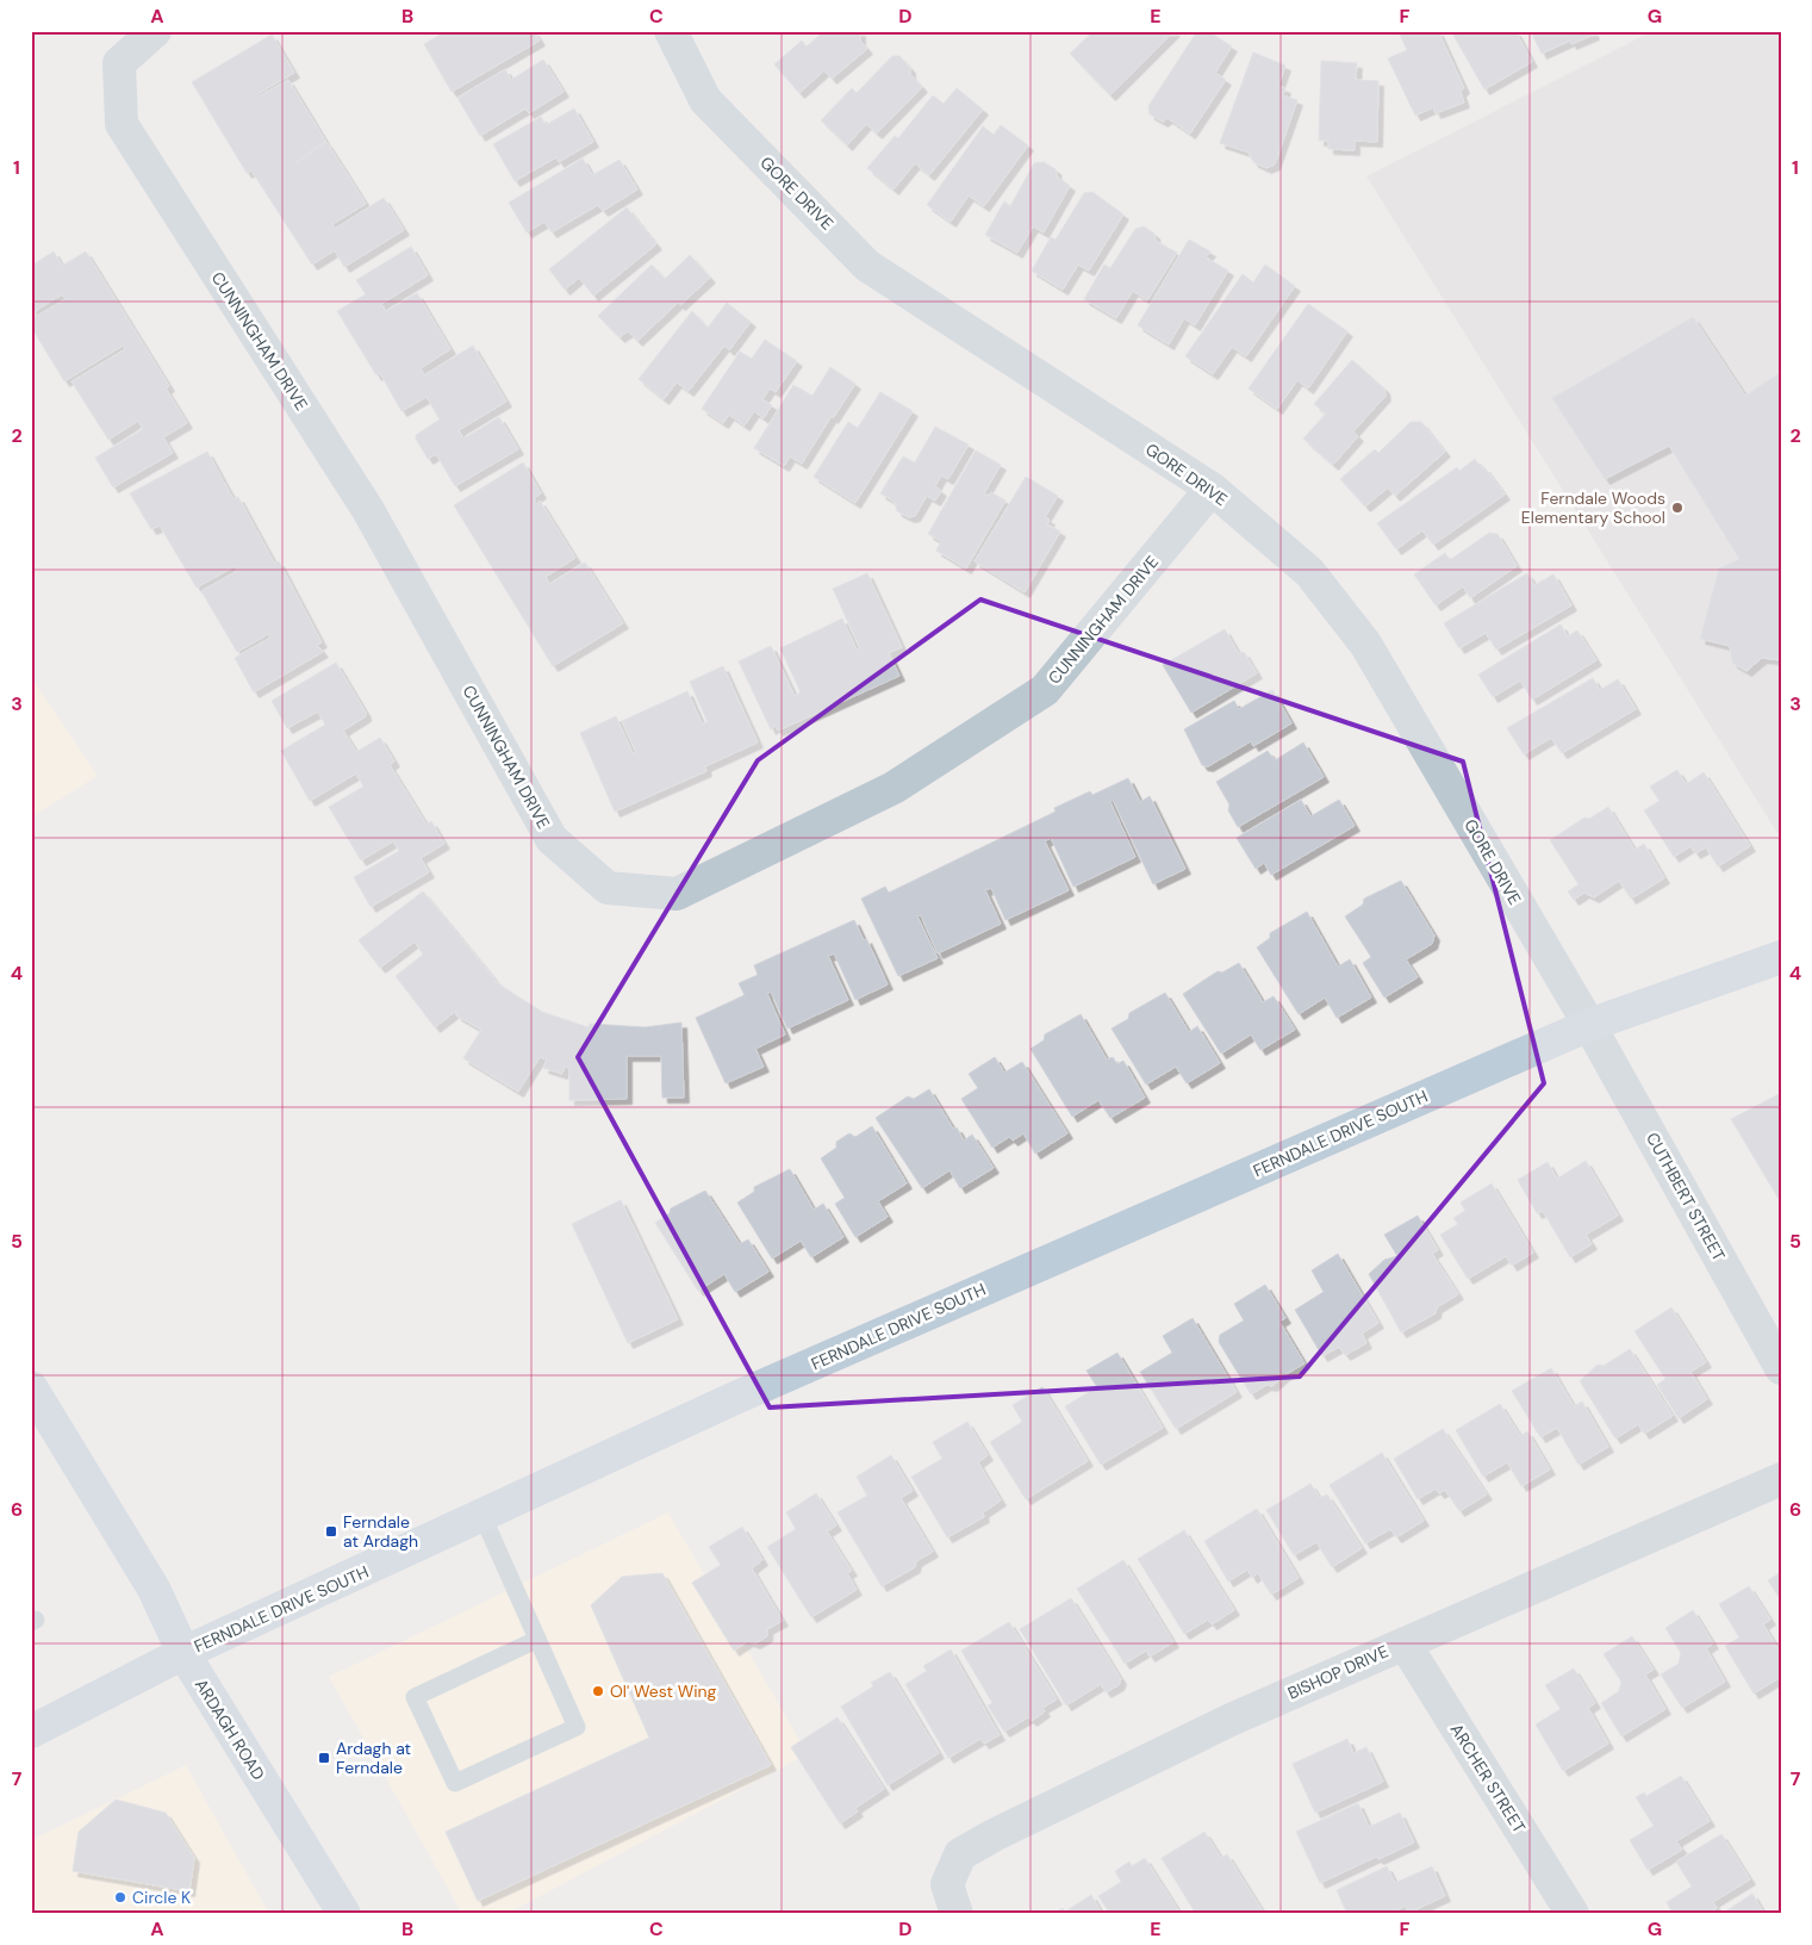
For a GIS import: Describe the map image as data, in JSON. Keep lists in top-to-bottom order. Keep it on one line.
{"streets":{"main road":["FERNDALE DRIVE SOUTH","ARDAGH ROAD"],"street":["GORE DRIVE","CUNNINGHAM DRIVE","CUTHBERT STREET","BISHOP DRIVE","ARCHER STREET"]},"crossings":[["GORE DRIVE","CUNNINGHAM DRIVE"],["GORE DRIVE","FERNDALE DRIVE SOUTH"],["GORE DRIVE","CUTHBERT STREET"],["FERNDALE DRIVE SOUTH","CUTHBERT STREET"],["FERNDALE DRIVE SOUTH","ARDAGH ROAD"],["BISHOP DRIVE","ARCHER STREET"]],"places":{"other":["Ferndale Woods Elementary School","Ol' West Wing","Circle K"],"transit":["Ferndale at Ardagh","Ardagh at Ferndale"]},"grid":{"columns":["A","B","C","D","E","F","G"],"rows":["1","2","3","4","5","6","7"]}}
